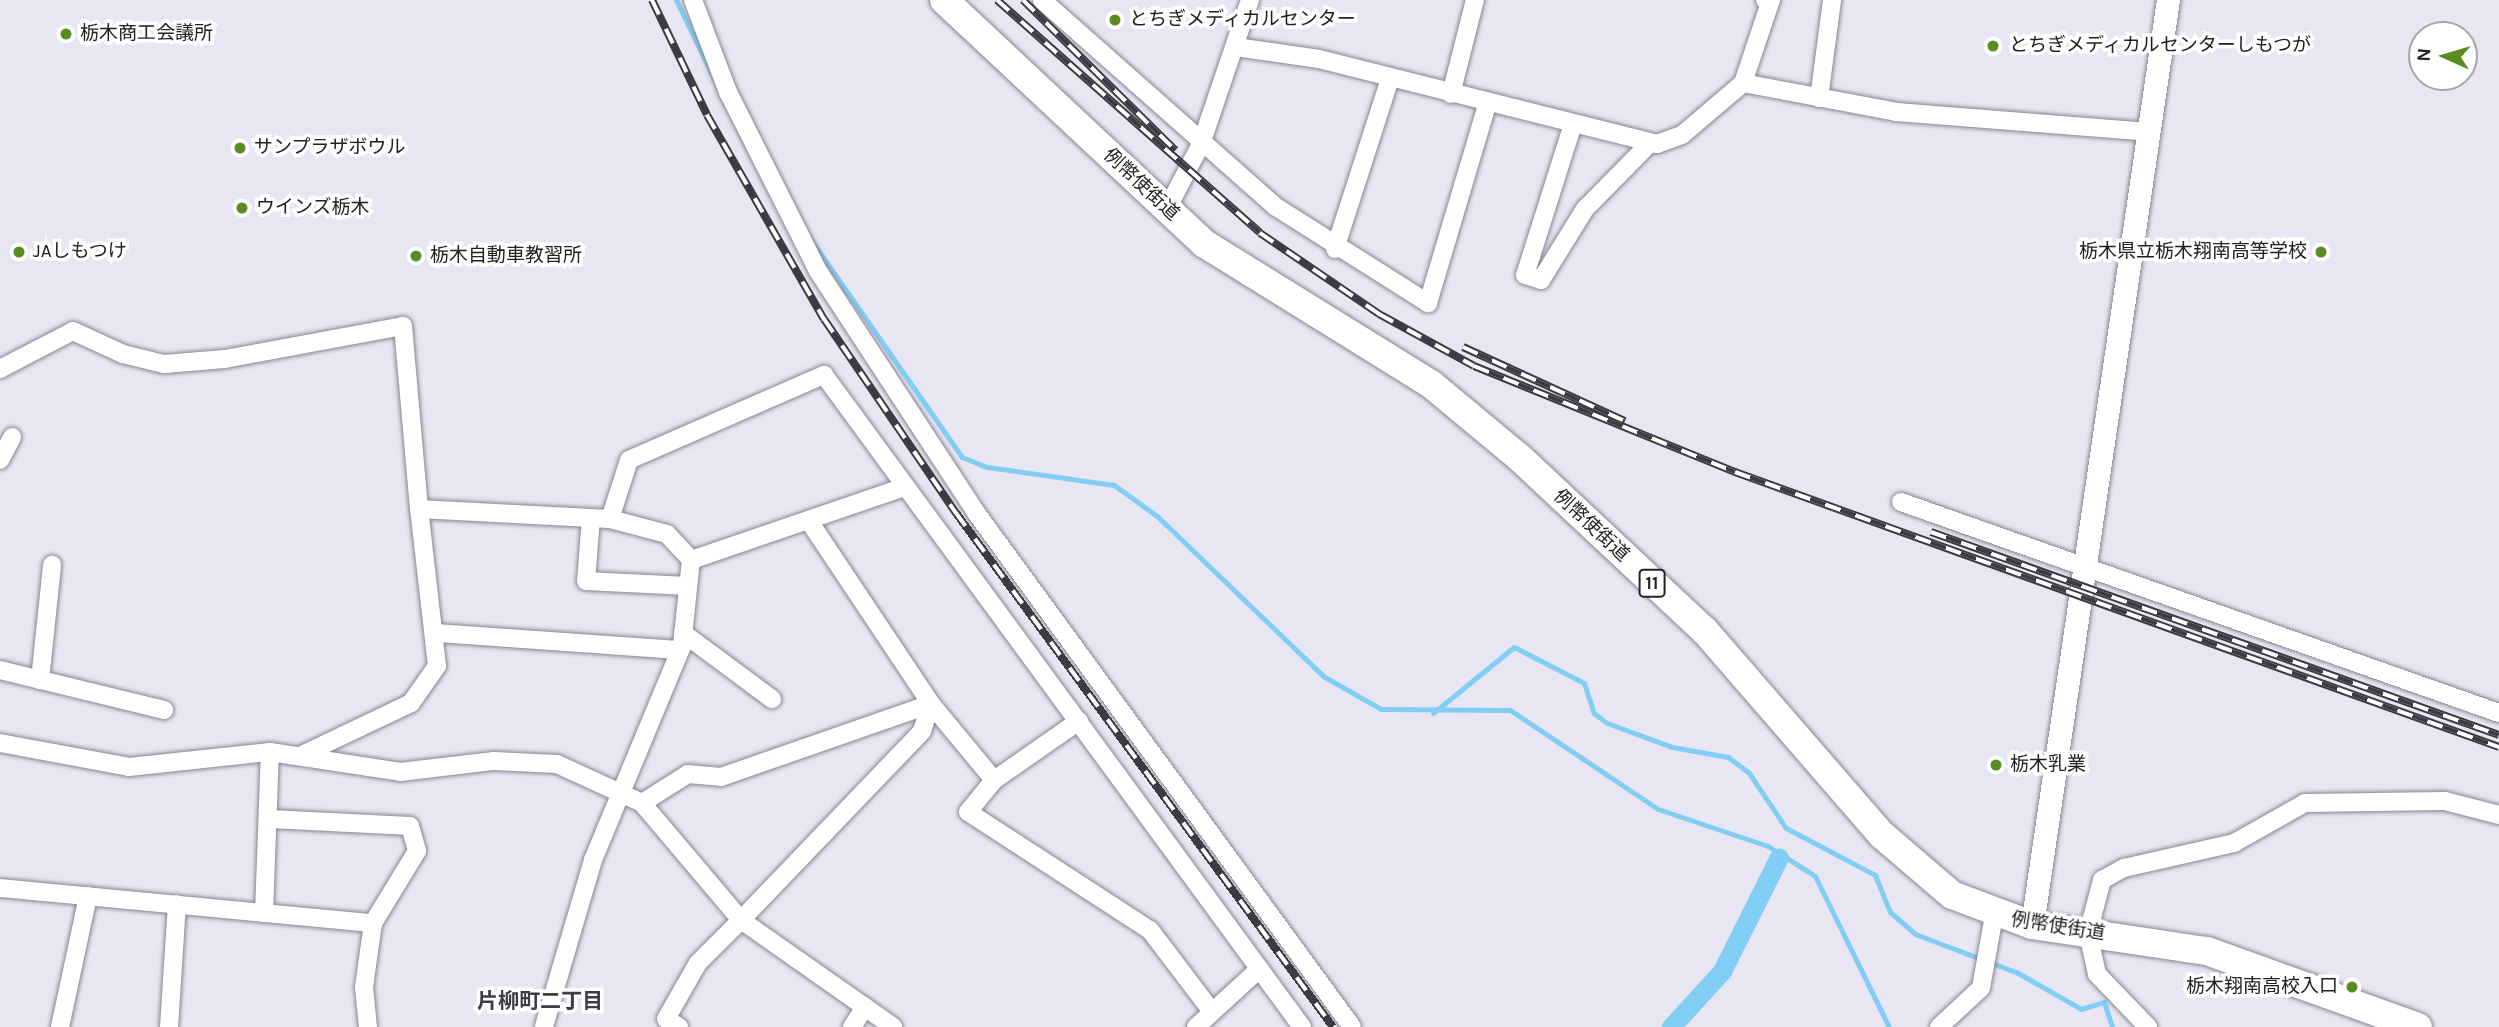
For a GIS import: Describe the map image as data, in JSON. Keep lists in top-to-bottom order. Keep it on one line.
{"streets":{"main road":["例幣使街道","11"]},"districts":["片柳町二丁目"],"places":["とちぎメディカルセンター","栃木商工会議所","とちぎメディカルセンターしもつが","サンプラザボウル","ウインズ栃木","JAしもつけ","栃木県立栃木翔南高等学校","栃木自動車教習所","栃木乳業","栃木翔南高校入口"],"north":"left"}
